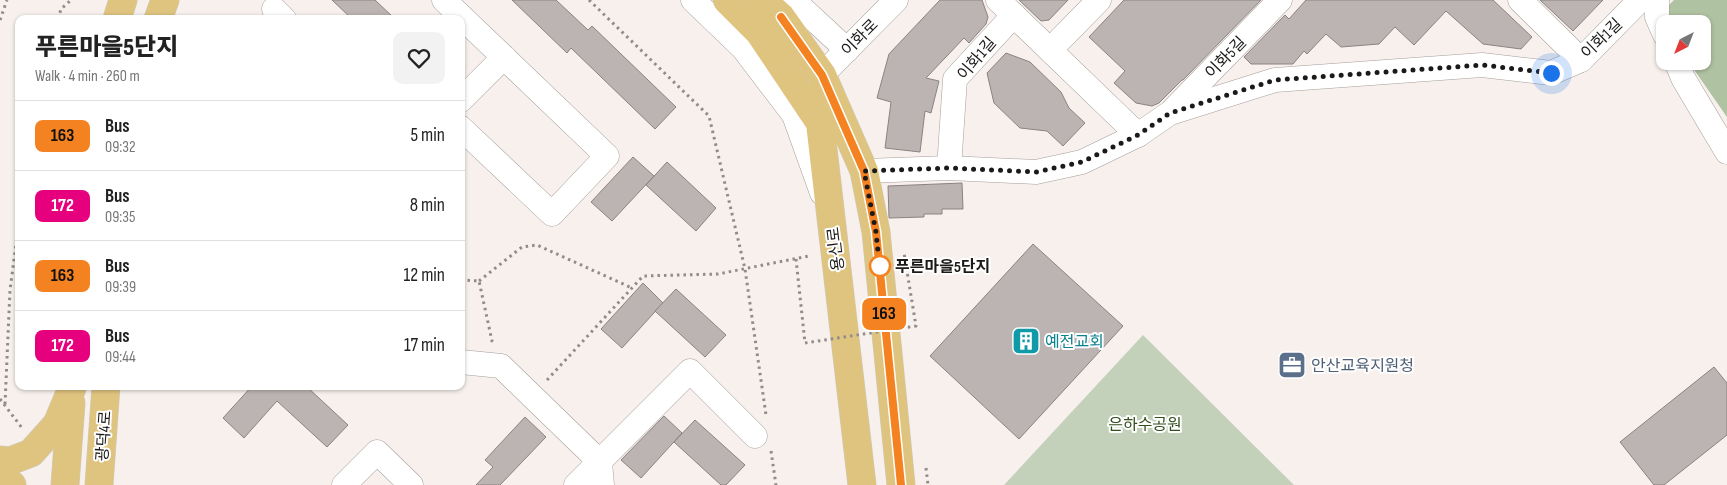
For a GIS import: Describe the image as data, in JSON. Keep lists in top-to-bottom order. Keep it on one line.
{"streets":{"main road":["용신로","광덕4로"],"street":["이화로","이화1길","이화5길"]},"crossings":[["이화1길","이화5길"]],"parks":["은하수공원"],"places":{"other":["푸른마을5단지"],"building":["예전교회"],"office":["안산교육지원청"]},"lines":["bus line 163"],"north":"bottom left","page":{"on_map":"163","heading":["푸른마을5단지","Walk · 4 min · 260 m"],"list":[{"mark":"163","name":"Bus","note":"09:32","value":"5 min"},{"mark":"172","name":"Bus","note":"09:35","value":"8 min"},{"mark":"163","name":"Bus","note":"09:39","value":"12 min"},{"mark":"172","name":"Bus","note":"09:44","value":"17 min"}]}}
